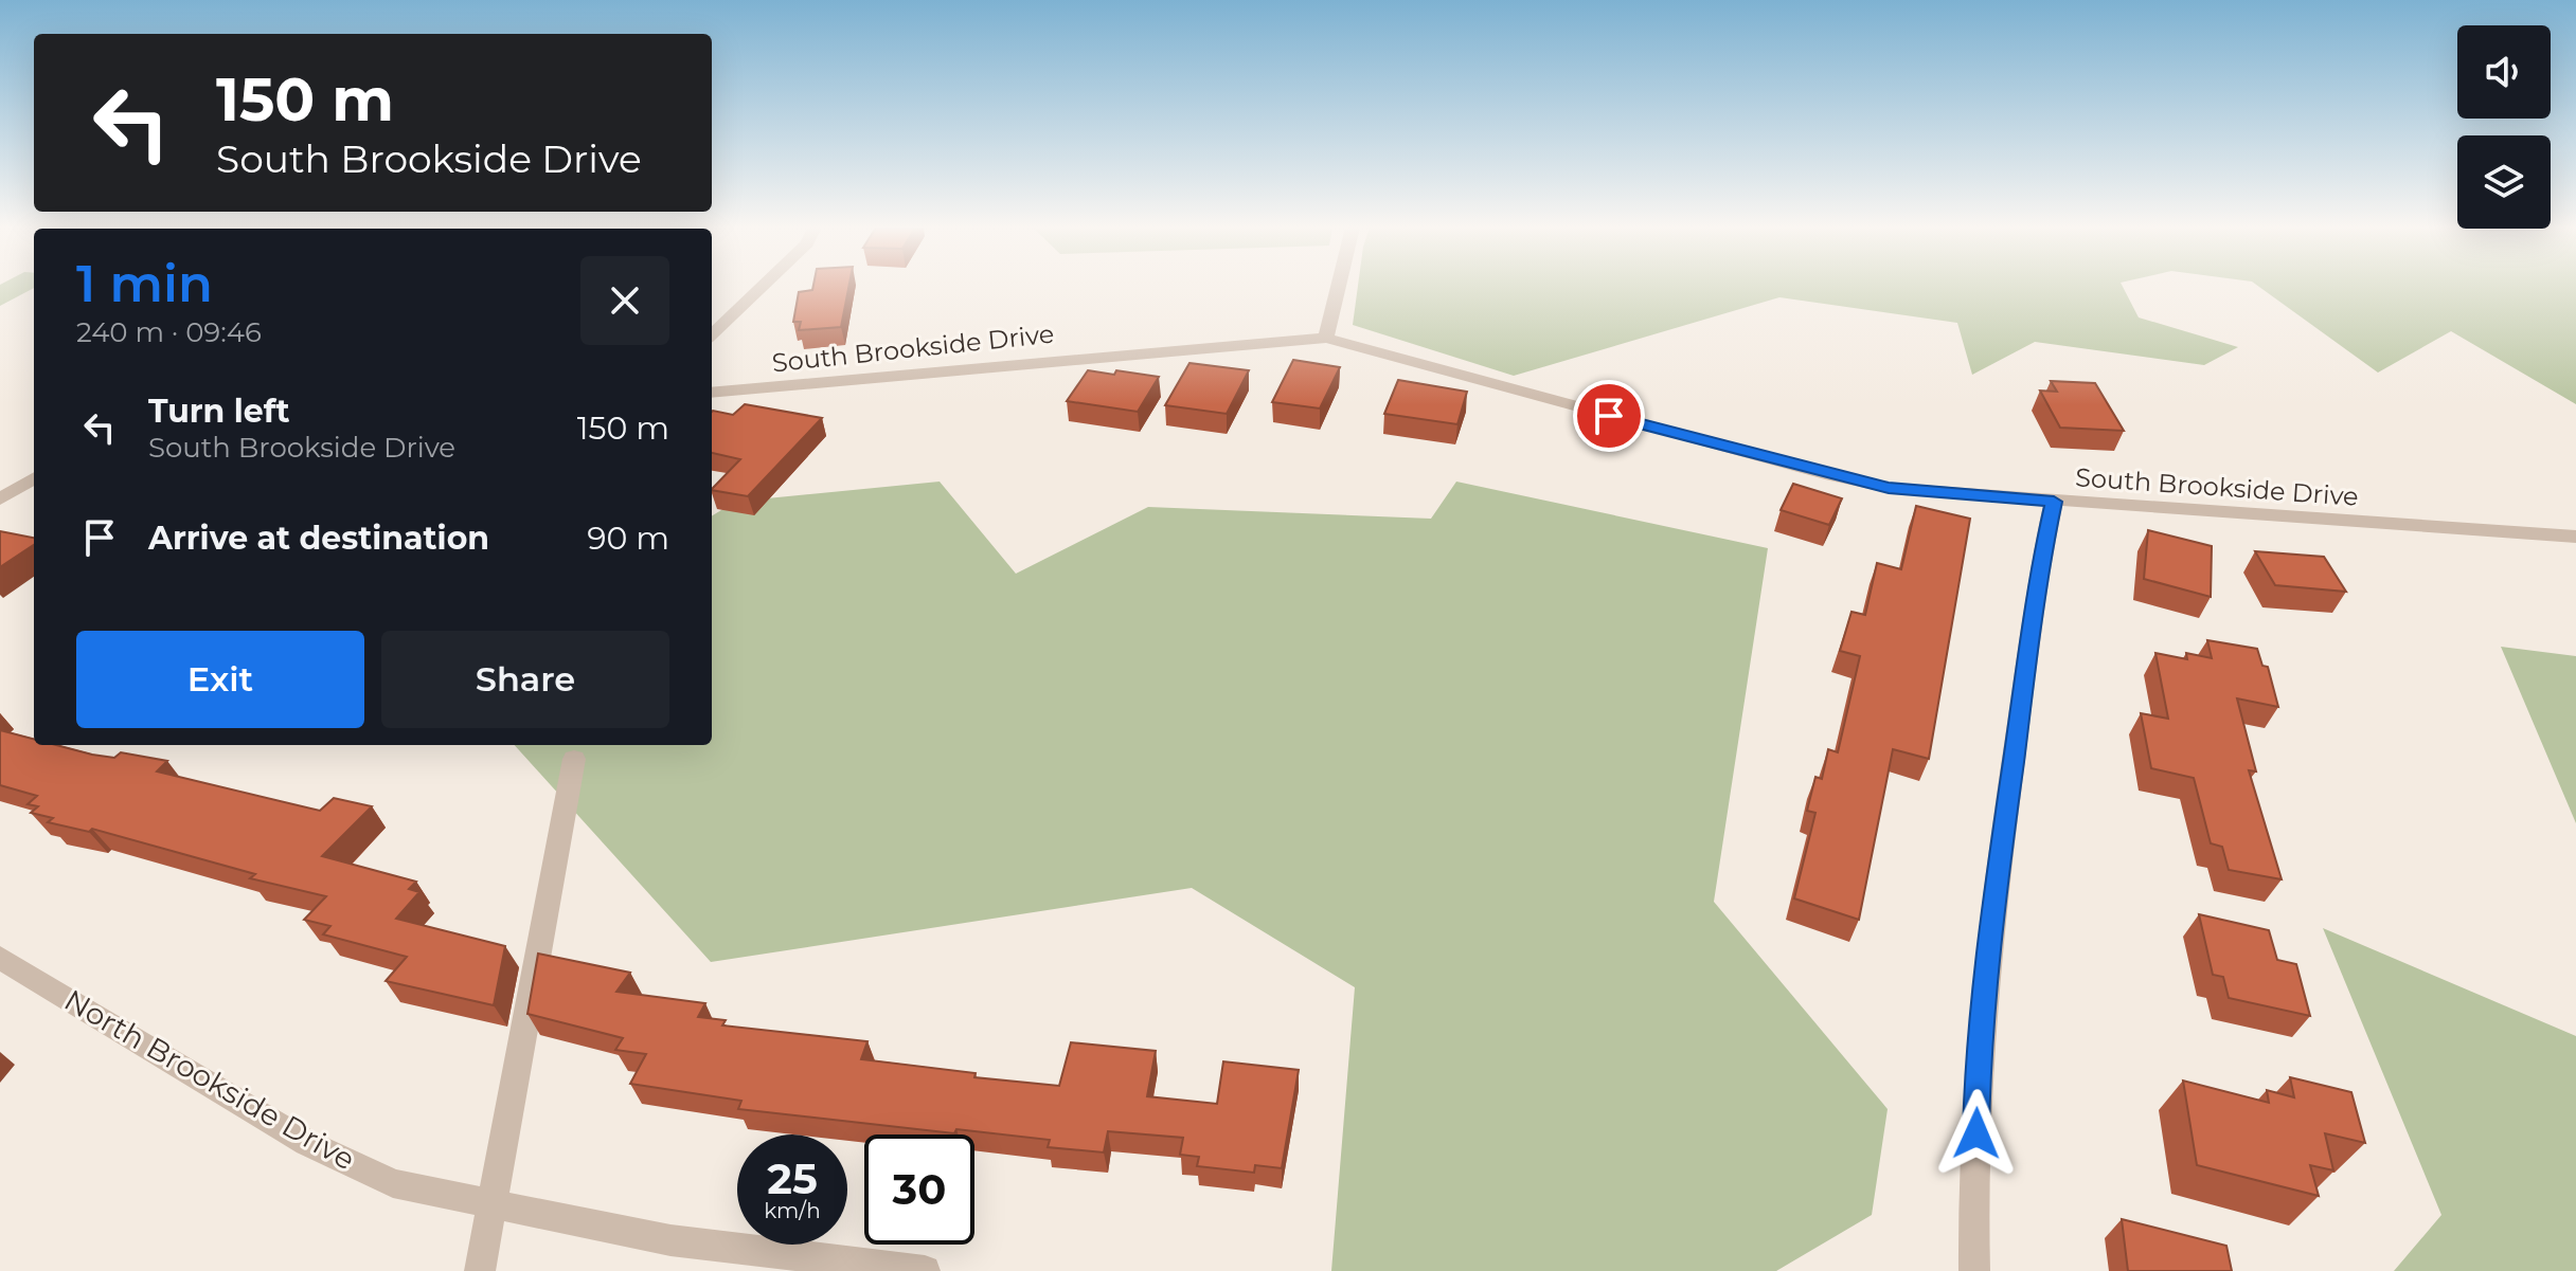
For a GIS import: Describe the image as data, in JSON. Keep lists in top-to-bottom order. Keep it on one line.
{"streets":{"street":["South Brookside Drive","North Brookside Drive"]},"page":{"turn":["150 m","South Brookside Drive"],"heading":["1 min","240 m · 09:46"],"list":[{"name":"Turn left","note":"South Brookside Drive","value":"150 m"},{"name":"Arrive at destination","value":"90 m"}],"buttons":["Exit","Share"],"speed":"25 km/h","limit":"30"}}
